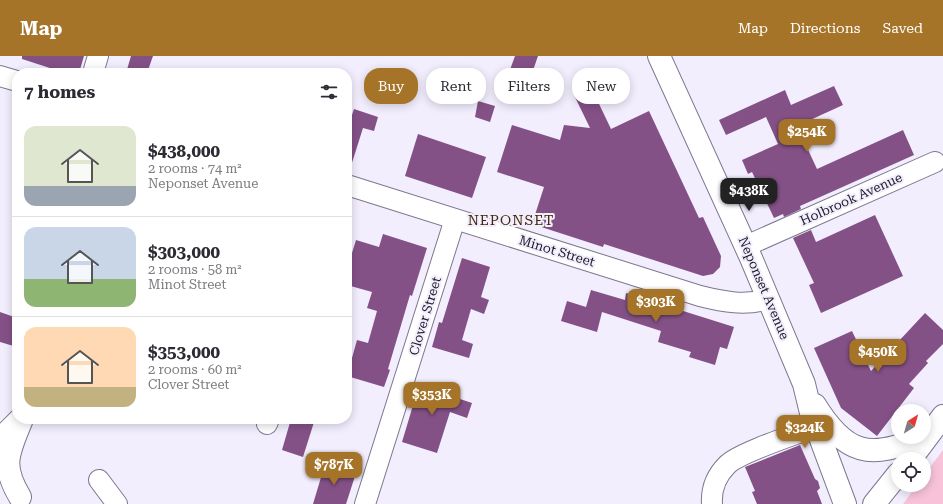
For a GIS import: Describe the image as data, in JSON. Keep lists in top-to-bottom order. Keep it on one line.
{"streets":{"main road":["Neponset Avenue"],"street":["Holbrook Avenue","Minot Street","Clover Street"]},"crossings":[["Holbrook Avenue","Neponset Avenue"],["Minot Street","Neponset Avenue"],["Minot Street","Clover Street"]],"districts":["NEPONSET"],"north":"top right","page":{"header":"Map","nav":["Map","Directions","Saved"],"chip":["Buy","Rent","Filters","New"],"heading":"7 homes","list":[{"name":"$438,000","note":"2 rooms · 74 m² · Neponset Avenue"},{"name":"$303,000","note":"2 rooms · 58 m² · Minot Street"},{"name":"$353,000","note":"2 rooms · 60 m² · Clover Street"}],"price":["$254K","$438K","$303K","$450K","$353K","$324K","$787K"]}}
